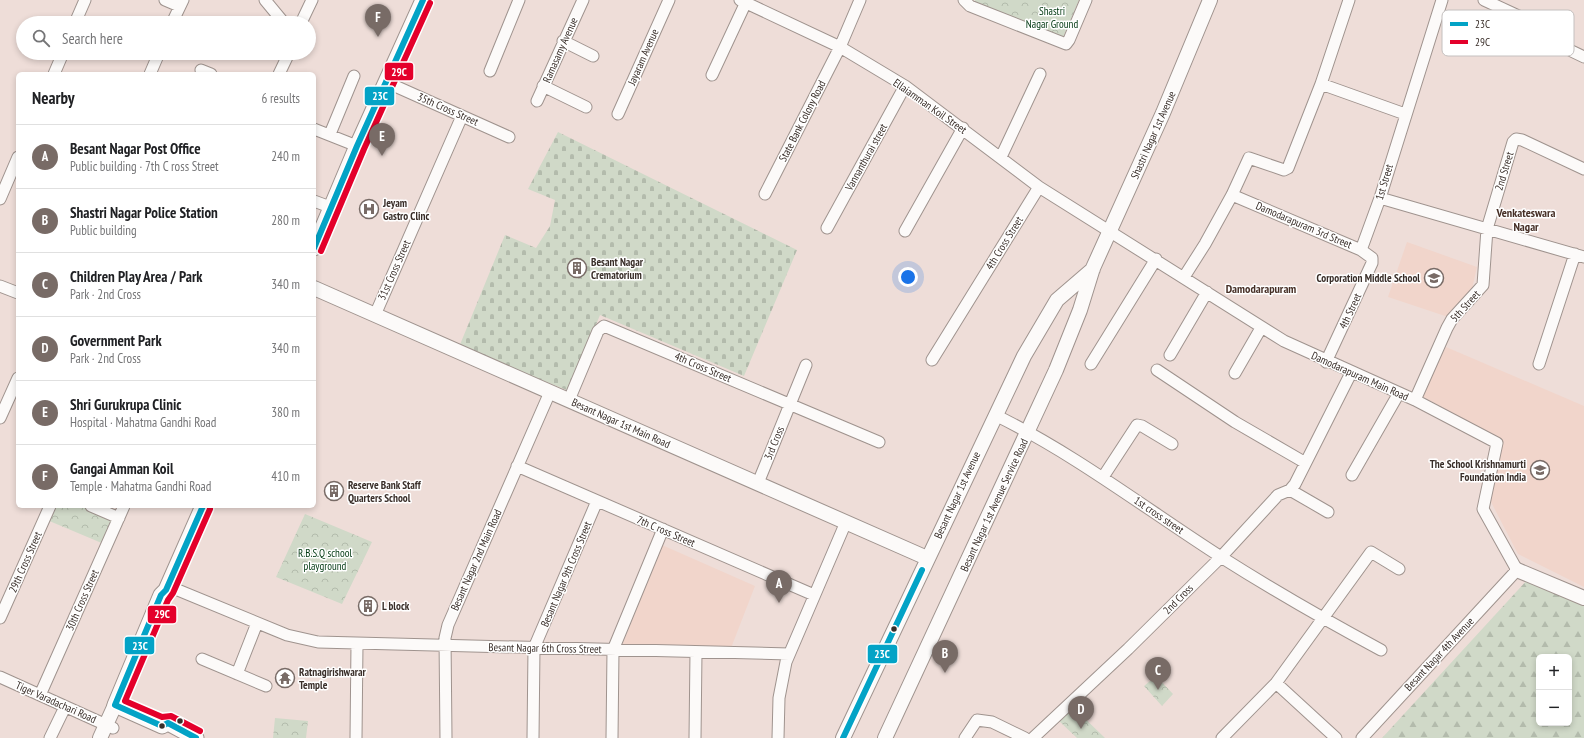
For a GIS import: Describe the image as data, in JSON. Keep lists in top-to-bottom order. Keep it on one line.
{"streets":{"street":["Ramasamy Avenue","Jayaram Avenue","Ellaiamman Koil Street","35th Cross Street","State Bank Colony Road","Shastri Nagar 1st Avenue","Vannanthurai street","2nd Street","1st Street","Damodarapuram 3rd Street","4th Cross Street","31st Cross Street","5th Street","4th Street","Damodarapuram Main Road","Besant Nagar 1st Main Road","3rd Cross","Besant Nagar 1st Avenue","Besant Nagar 1st Avenue Service Road","1st cross street","7th C ross Street","Besant Nagar 2nd Main Road","29th Cross Street","Besant Nagar 9th Cross Street","2nd Cross","30th Cross Street","Besant Nagar 6th Cross Street","Besant Nagar 4th Avenue","Tiger Varadachari Road"]},"crossings":[["Ellaiamman Koil Street","State Bank Colony Road"],["Ellaiamman Koil Street","Shastri Nagar 1st Avenue"],["Ellaiamman Koil Street","Vannanthurai street"],["Ellaiamman Koil Street","4th Cross Street"],["Ellaiamman Koil Street","Damodarapuram Main Road"],["35th Cross Street","31st Cross Street"],["Shastri Nagar 1st Avenue","Damodarapuram Main Road"],["Shastri Nagar 1st Avenue","Besant Nagar 1st Avenue"],["Shastri Nagar 1st Avenue","Besant Nagar 1st Avenue Service Road"],["2nd Street","5th Street"],["1st Street","Damodarapuram 3rd Street"],["Damodarapuram 3rd Street","4th Street"],["4th Cross Street","Besant Nagar 1st Main Road"],["4th Cross Street","3rd Cross"],["31st Cross Street","Besant Nagar 1st Main Road"],["5th Street","Damodarapuram Main Road"],["4th Street","Damodarapuram Main Road"],["Damodarapuram Main Road","Besant Nagar 4th Avenue"],["Besant Nagar 1st Main Road","3rd Cross"],["Besant Nagar 1st Main Road","Besant Nagar 1st Avenue"],["Besant Nagar 1st Main Road","Besant Nagar 2nd Main Road"],["Besant Nagar 1st Avenue","Besant Nagar 1st Avenue Service Road"],["Besant Nagar 1st Avenue","1st cross street"],["Besant Nagar 1st Avenue Service Road","1st cross street"],["1st cross street","2nd Cross"],["7th C ross Street","Besant Nagar 2nd Main Road"],["7th C ross Street","Besant Nagar 9th Cross Street"],["Besant Nagar 2nd Main Road","Besant Nagar 6th Cross Street"],["Besant Nagar 9th Cross Street","Besant Nagar 6th Cross Street"],["30th Cross Street","Tiger Varadachari Road"]],"districts":["Venkateswara Nagar","Damodarapuram"],"parks":["Shastri Nagar Ground","R.B.S.Q school playground"],"places":{"hospital":["Jeyam Gastro Clinc"],"building":["Besant Nagar Crematorium","Reserve Bank Staff Quarters School","L block"],"school or university":["Corporation Middle School","The School Krishnamurti Foundation India"],"temple":["Ratnagirishwarar Temple"]},"lines":["transit line 23C","transit line 29C"],"legend":["23C","29C"],"page":{"pins":["F","E","A","B","C","D"],"search":"Search here","heading":["Nearby","6 results"],"list":[{"mark":"A","name":"Besant Nagar Post Office","note":"Public building · 7th C ross Street","value":"240 m"},{"mark":"B","name":"Shastri Nagar Police Station","note":"Public building","value":"280 m"},{"mark":"C","name":"Children Play Area / Park","note":"Park · 2nd Cross","value":"340 m"},{"mark":"D","name":"Government Park","note":"Park · 2nd Cross","value":"340 m"},{"mark":"E","name":"Shri Gurukrupa Clinic","note":"Hospital · Mahatma Gandhi Road","value":"380 m"},{"mark":"F","name":"Gangai Amman Koil","note":"Temple · Mahatma Gandhi Road","value":"410 m"}],"map_buttons":["+","−"]}}
